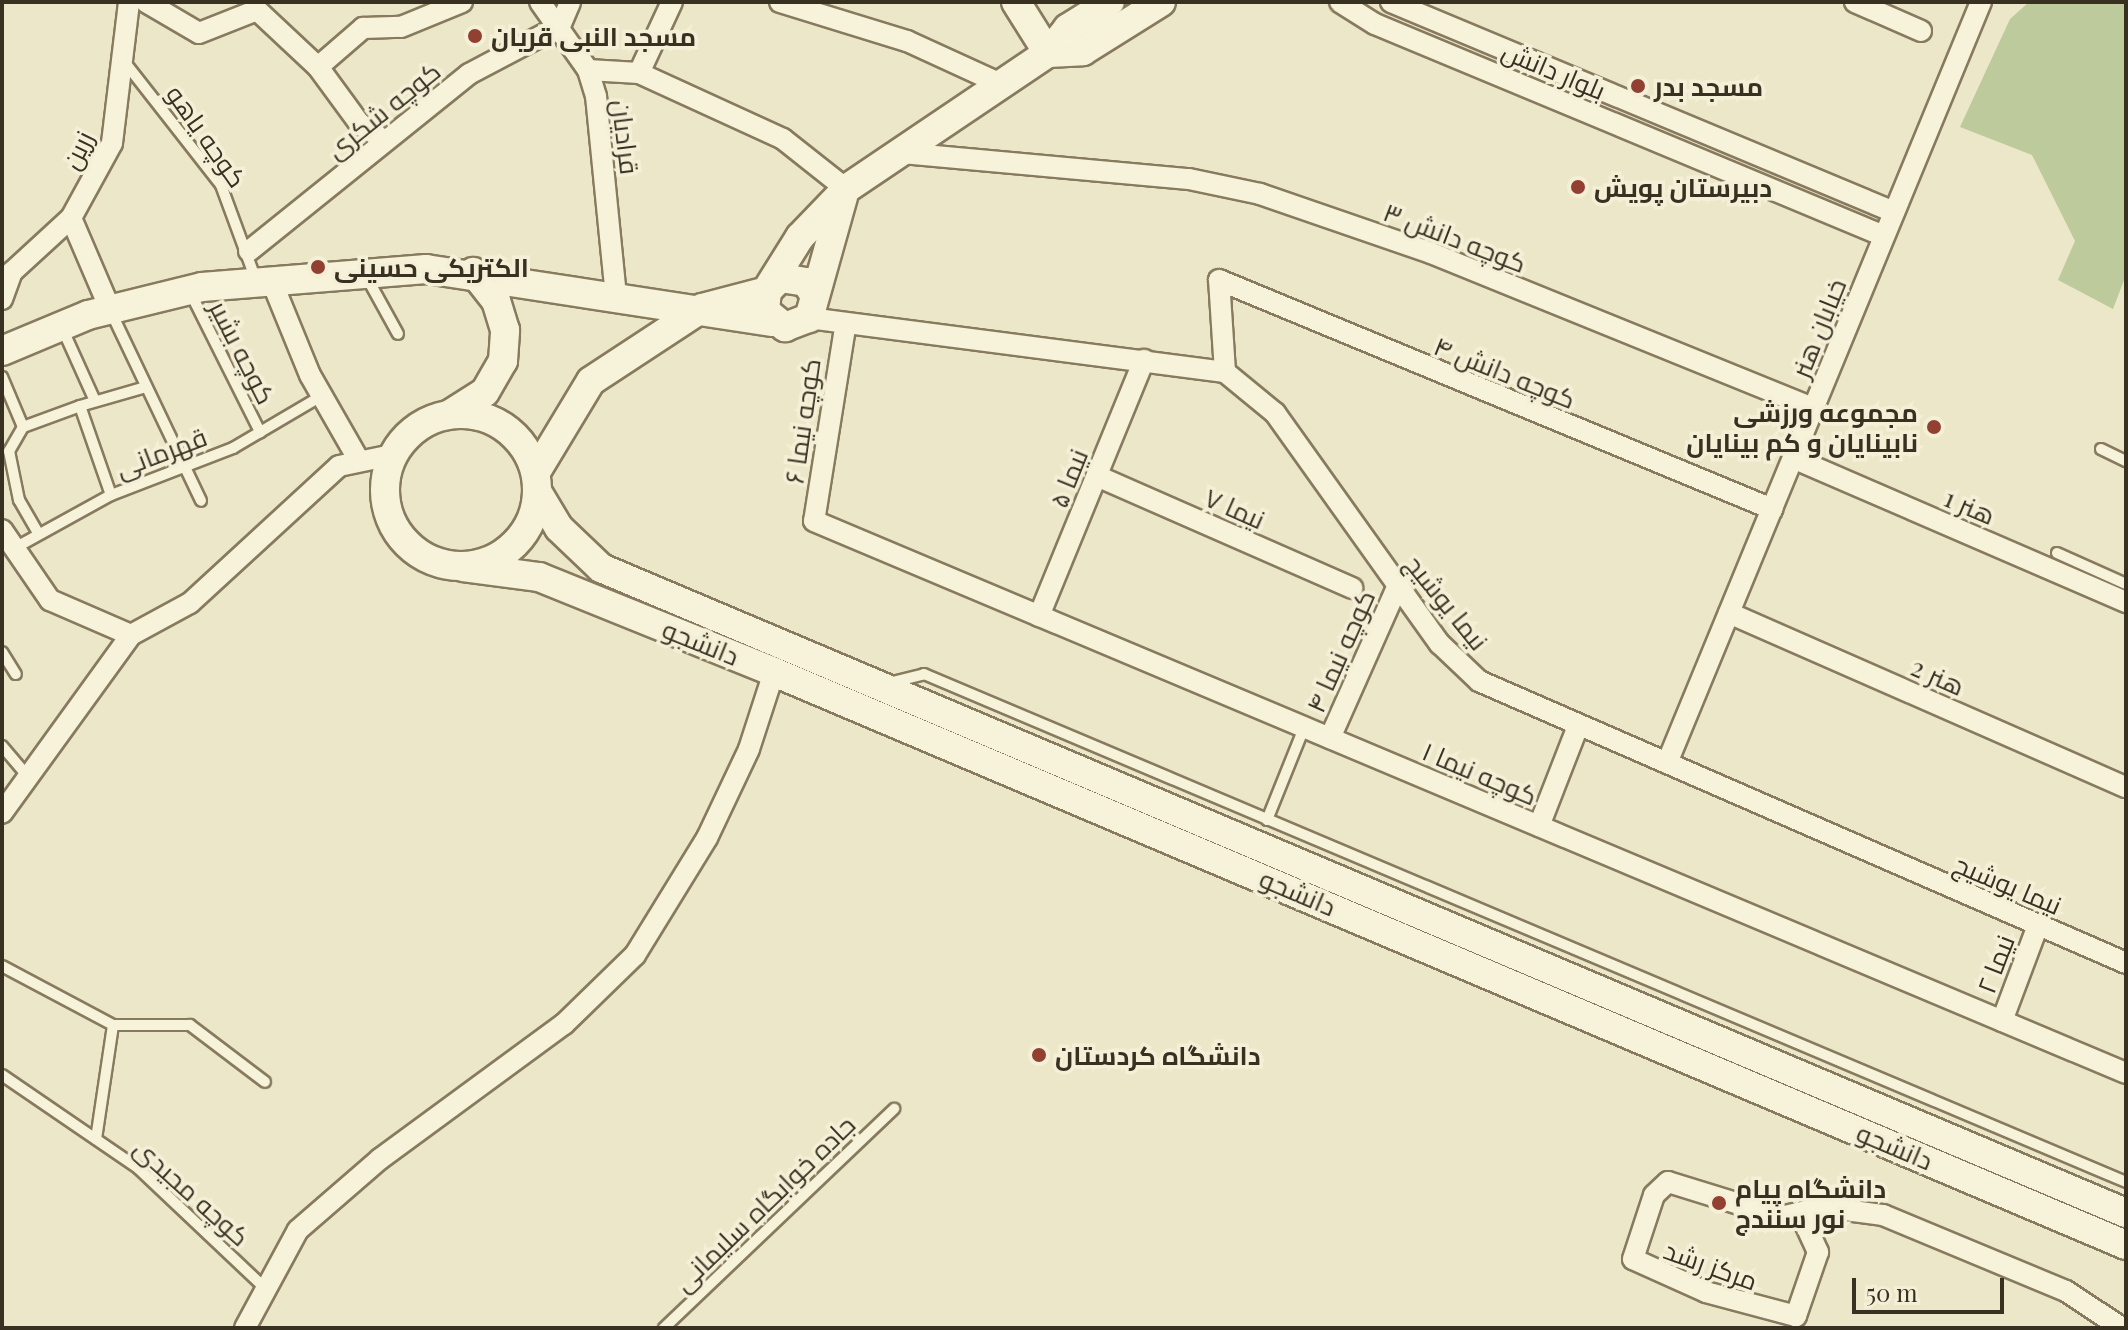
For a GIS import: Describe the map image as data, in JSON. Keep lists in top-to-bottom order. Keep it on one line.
{"streets":{"street":["بلوار دانش","کوچه شکری","قرادیان","زرین","کوچه دانش ۳","خیابان هنر","کوچه دانش ۴","کوچه نیما ۶","نیما ۵","هنر 1","نیما ۷","نیما یوشیج","دانشجو","کوچه نیما ۴","هنر 2","کوچه نیما ۱","نیما ۲","مرکز رشد"],"lane":["کوچه یاهو","کوچه بشیر","قهرمانی","کوچه مجیدی","جاده خوابگاه سلیمانی"]},"crossings":[["بلوار دانش","خیابان هنر"],["کوچه شکری","کوچه یاهو"],["کوچه شکری","قرادیان"],["کوچه یاهو","زرین"],["کوچه دانش ۳","خیابان هنر"],["خیابان هنر","کوچه دانش ۴"],["خیابان هنر","هنر 1"],["خیابان هنر","نیما یوشیج"],["خیابان هنر","هنر 2"],["کوچه بشیر","قهرمانی"],["کوچه دانش ۴","نیما یوشیج"],["کوچه نیما ۶","کوچه نیما ۱"],["نیما ۵","نیما ۷"],["نیما ۵","کوچه نیما ۱"],["نیما یوشیج","کوچه نیما ۴"],["نیما یوشیج","نیما ۲"],["کوچه نیما ۴","کوچه نیما ۱"],["کوچه نیما ۱","نیما ۲"]],"places":["مسجد النبی قریان","مسجد بدر","دبیرستان پویش","الکتریکی حسینی","مجموعه ورزشی نابینایان و کم بینایان","دانشگاه کردستان","دانشگاه پیام نور سنندج"],"scale_bar":"50 m"}
